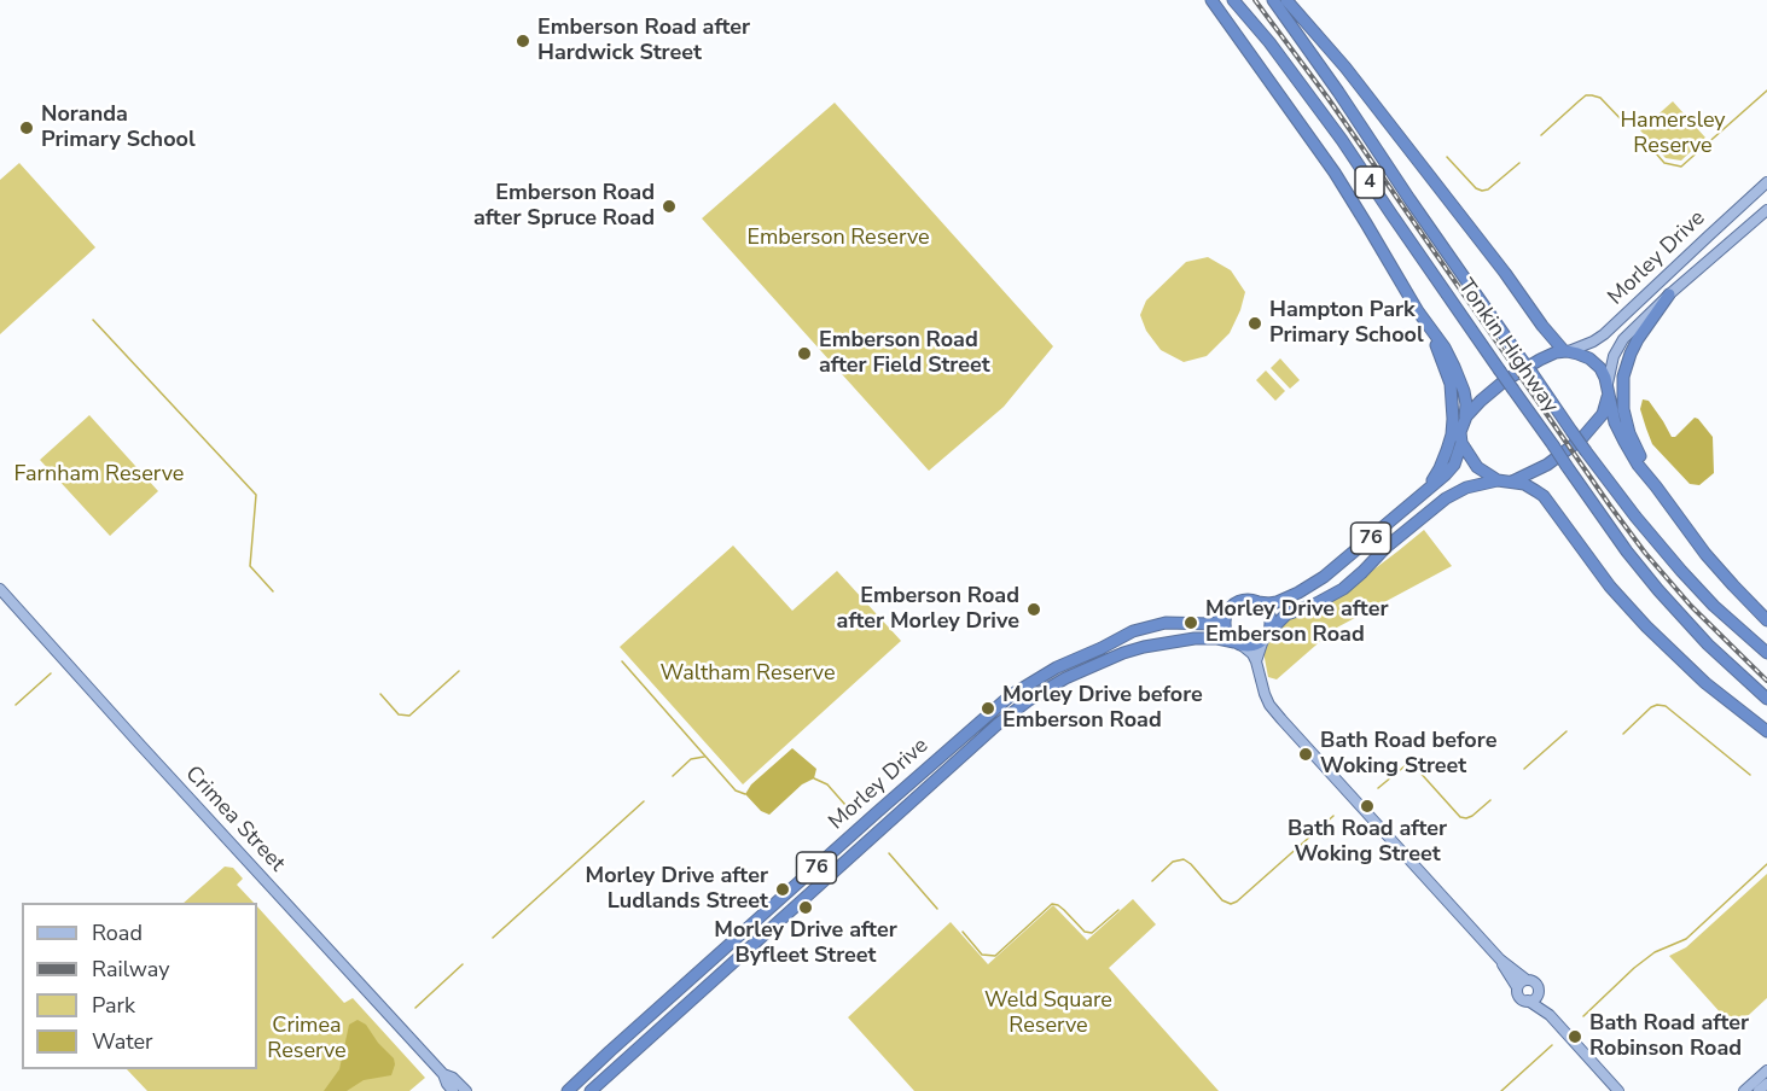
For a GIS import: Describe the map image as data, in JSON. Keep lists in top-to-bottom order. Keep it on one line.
{"streets":{"highway":["4","Morley Drive","Tonkin Highway","76"],"main road":["Crimea Street"]},"crossings":[["Morley Drive","76"]],"parks":["Hamersley Reserve","Emberson Reserve","Farnham Reserve","Waltham Reserve","Weld Square Reserve","Crimea Reserve"],"places":["Emberson Road after Hardwick Street","Noranda Primary School","Emberson Road after Spruce Road","Hampton Park Primary School","Emberson Road after Field Street","Emberson Road after Morley Drive","Morley Drive after Emberson Road","Morley Drive before Emberson Road","Bath Road before Woking Street","Bath Road after Woking Street","Morley Drive after Ludlands Street","Morley Drive after Byfleet Street","Bath Road after Robinson Road"],"legend":["Road","Railway","Park","Water"]}
